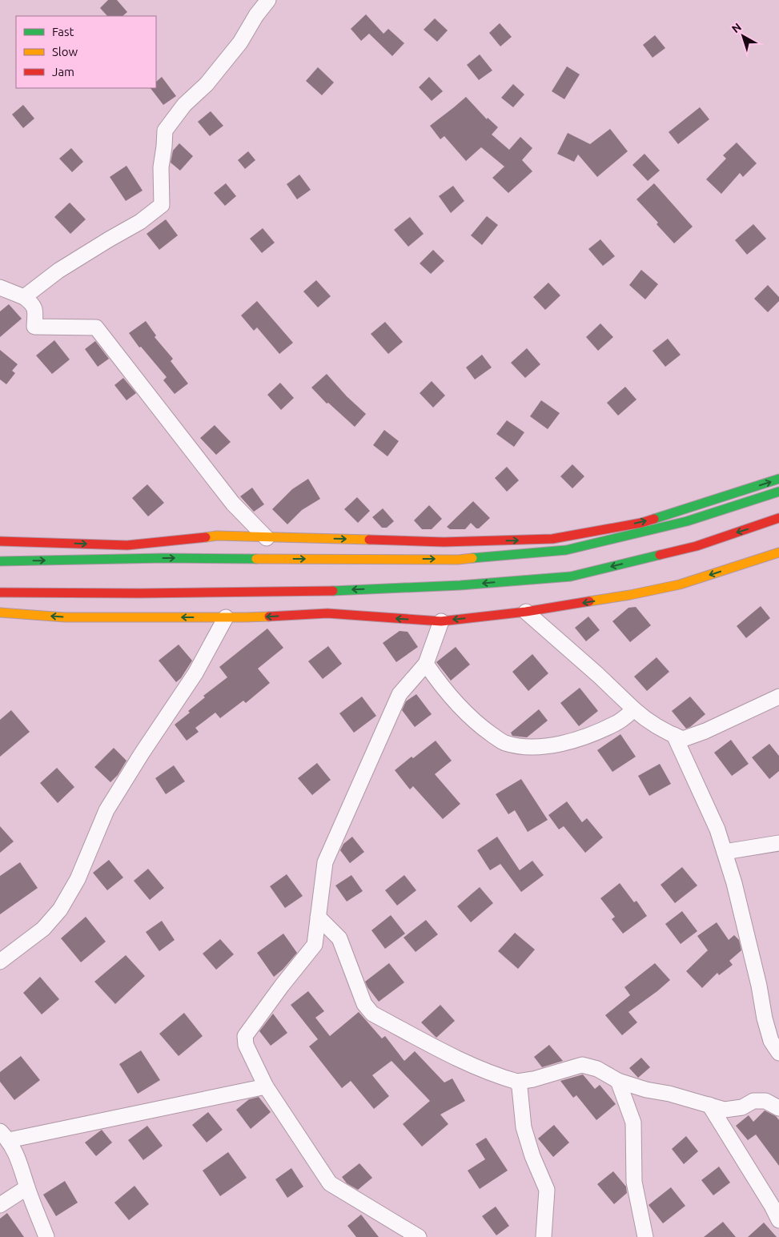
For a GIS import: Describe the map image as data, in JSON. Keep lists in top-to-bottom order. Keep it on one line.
{"legend":["Fast","Slow","Jam"],"north":"top left"}
